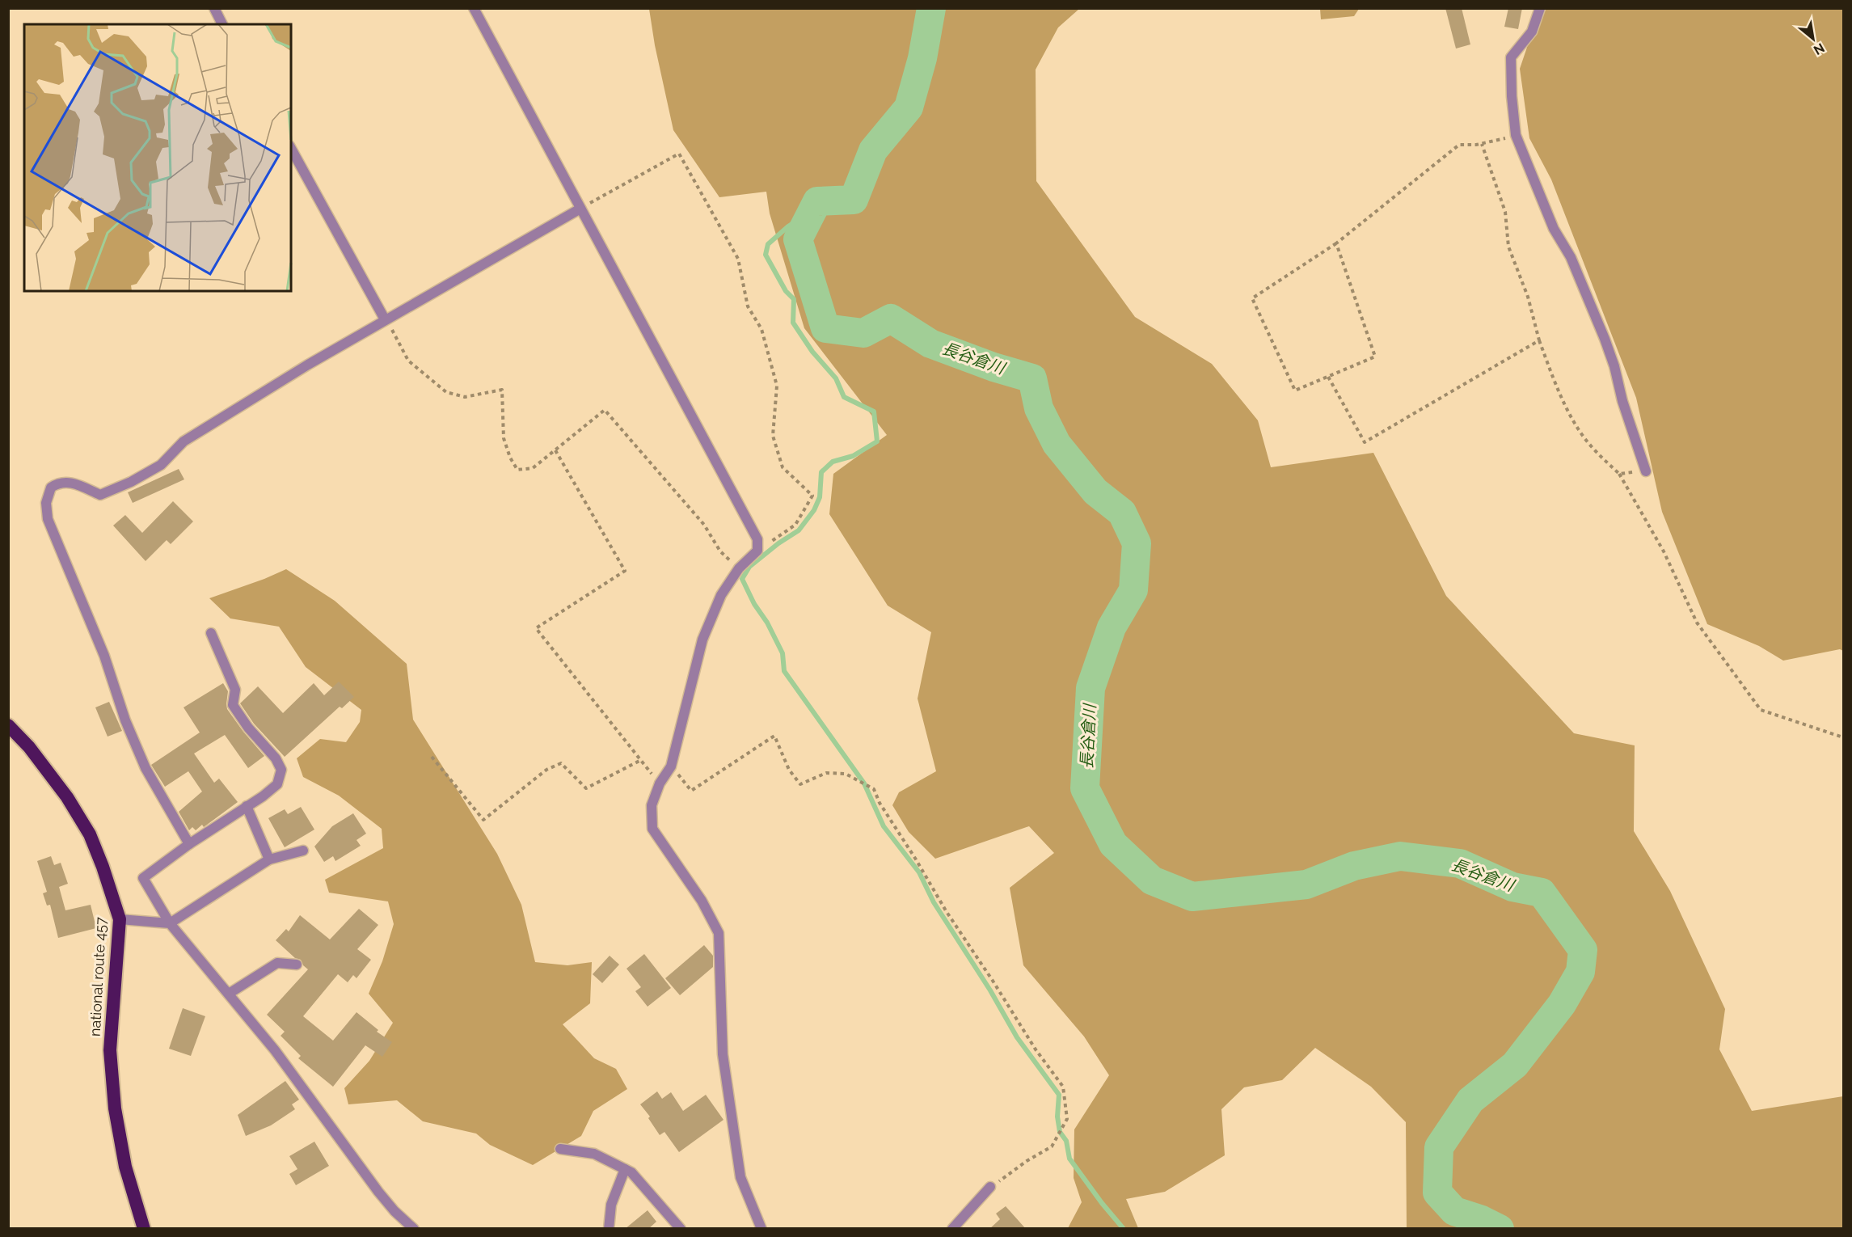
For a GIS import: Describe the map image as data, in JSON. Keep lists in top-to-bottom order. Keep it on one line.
{"streets":{"highway":["national route 457"]},"water":["長谷倉川"],"north":"bottom right"}
